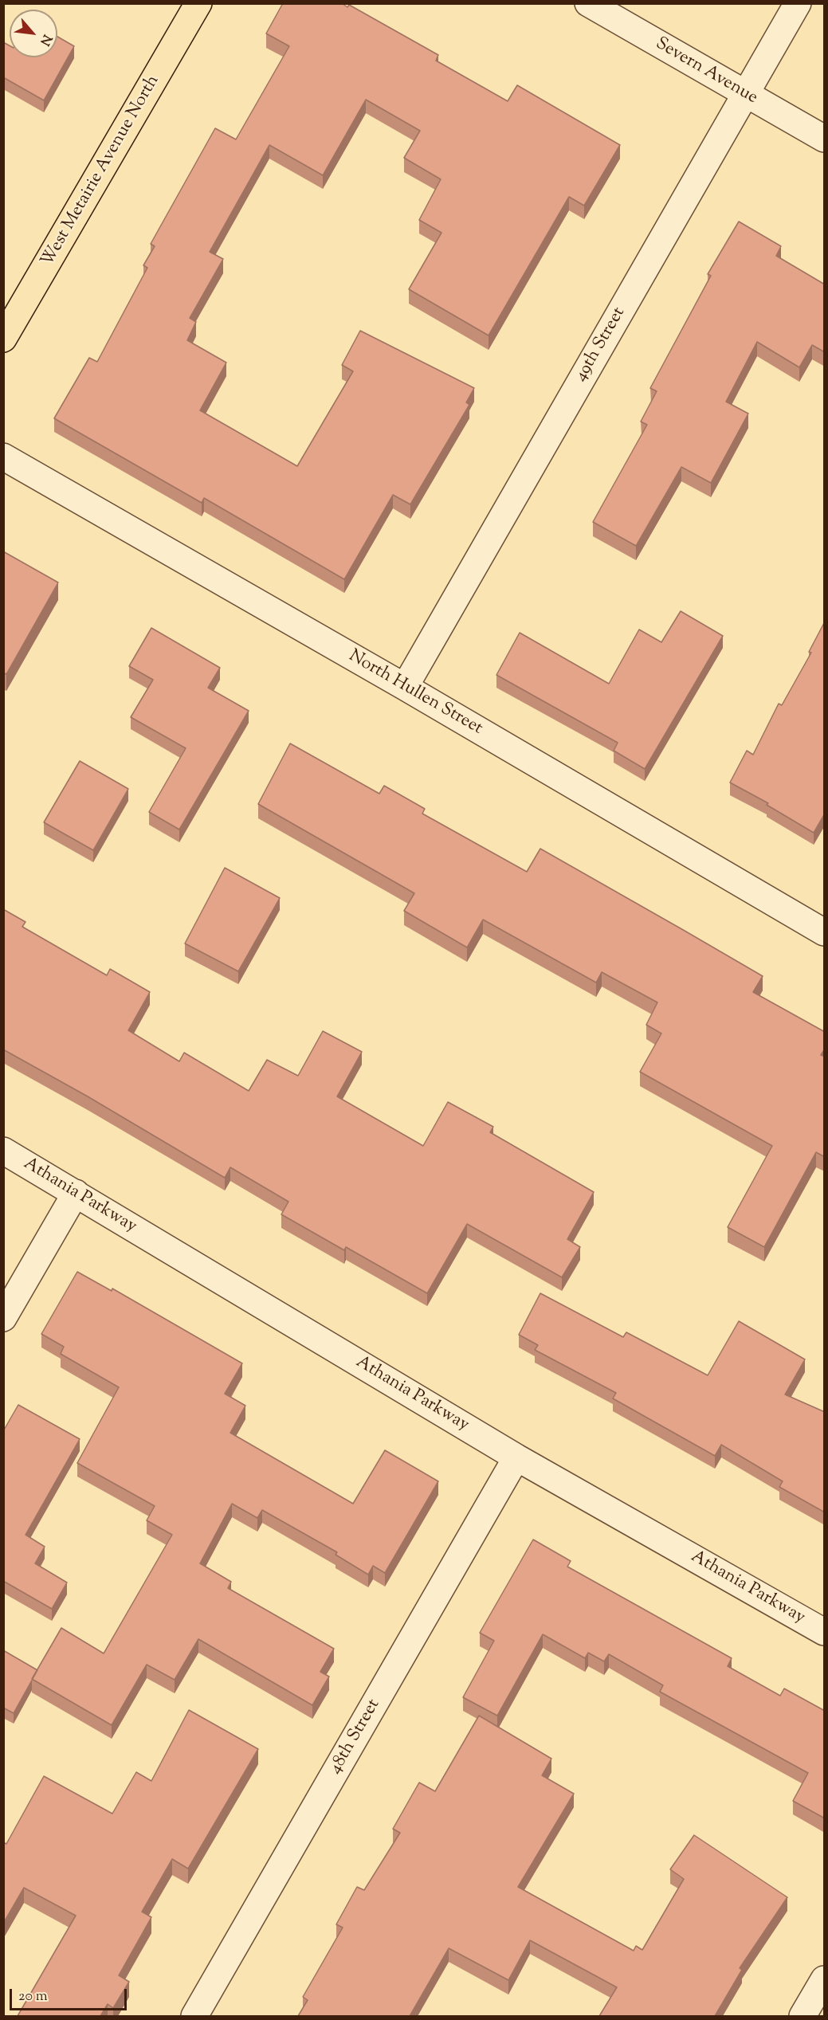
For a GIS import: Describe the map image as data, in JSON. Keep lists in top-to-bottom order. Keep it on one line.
{"streets":{"main road":["West Metairie Avenue North"],"street":["Severn Avenue","49th Street","North Hullen Street","Athania Parkway","48th Street"]},"crossings":[["Severn Avenue","49th Street"],["49th Street","North Hullen Street"],["Athania Parkway","48th Street"]],"scale_bar":"20 m","north":"bottom right"}
